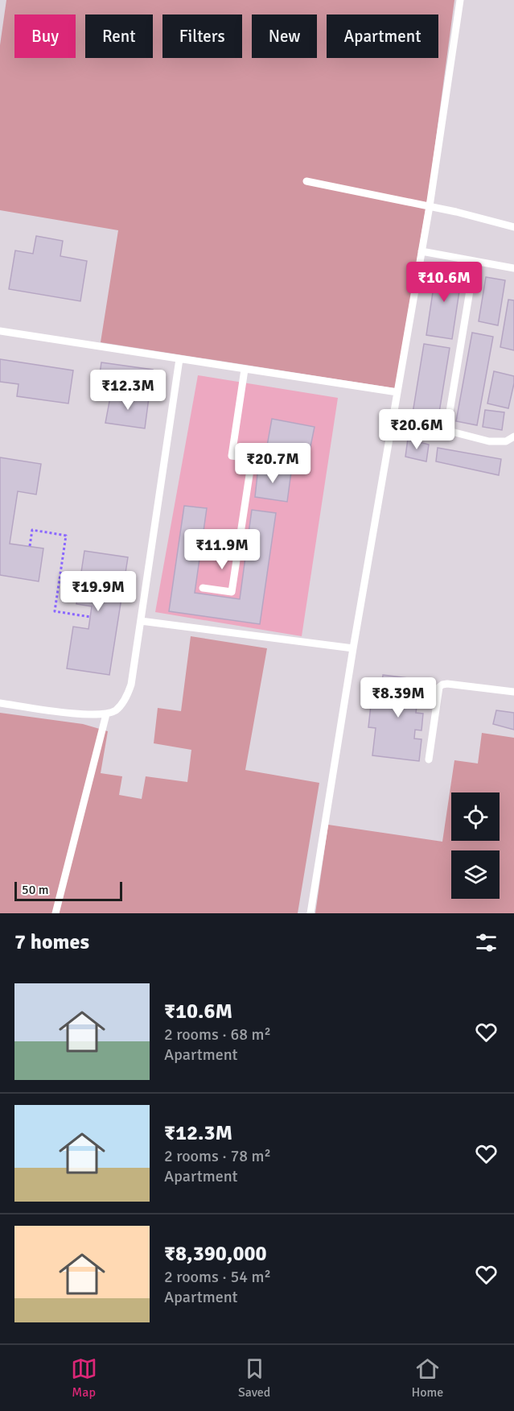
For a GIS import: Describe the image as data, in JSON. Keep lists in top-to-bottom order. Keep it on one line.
{"scale_bar":"50 m","page":{"chip":["Buy","Rent","Filters","New","Apartment"],"price":["₹10.6M","₹12.3M","₹20.6M","₹20.7M","₹11.9M","₹19.9M","₹8.39M"],"scale":"50 m","heading":"7 homes","list":[{"name":"₹10.6M","note":"2 rooms · 68 m² · Apartment"},{"name":"₹12.3M","note":"2 rooms · 78 m² · Apartment"},{"name":"₹8,390,000","note":"2 rooms · 54 m² · Apartment"}],"tabs":["Map","Saved","Home"]}}
